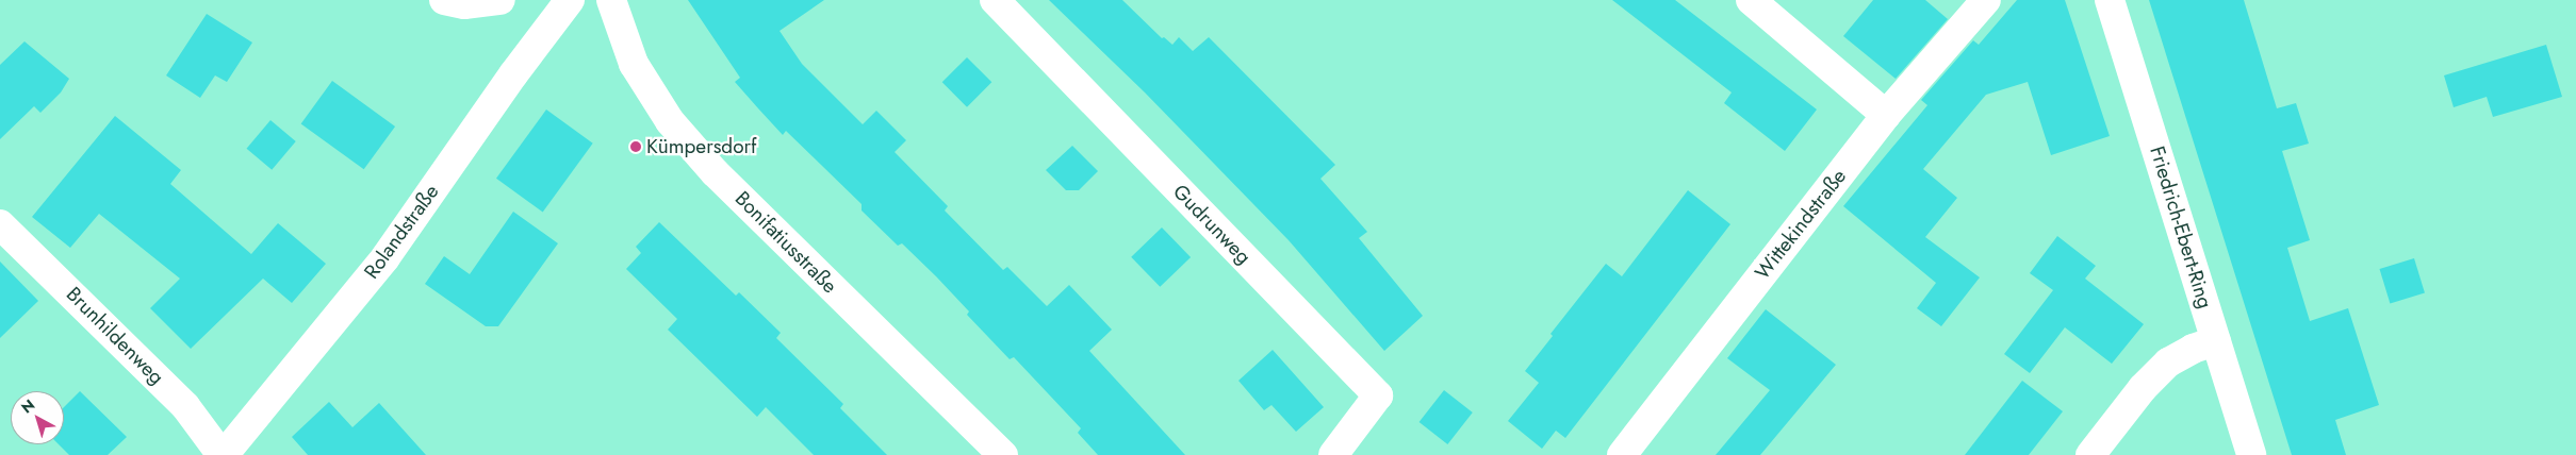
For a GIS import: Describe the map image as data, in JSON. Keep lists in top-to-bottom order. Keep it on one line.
{"streets":{"street":["Gudrunweg","Wittekindstraße","Friedrich-Ebert-Ring","Rolandstraße","Bonifatiusstraße","Brunhildenweg"]},"crossings":[["Rolandstraße","Brunhildenweg"]],"places":["Kümpersdorf"],"north":"top left"}
